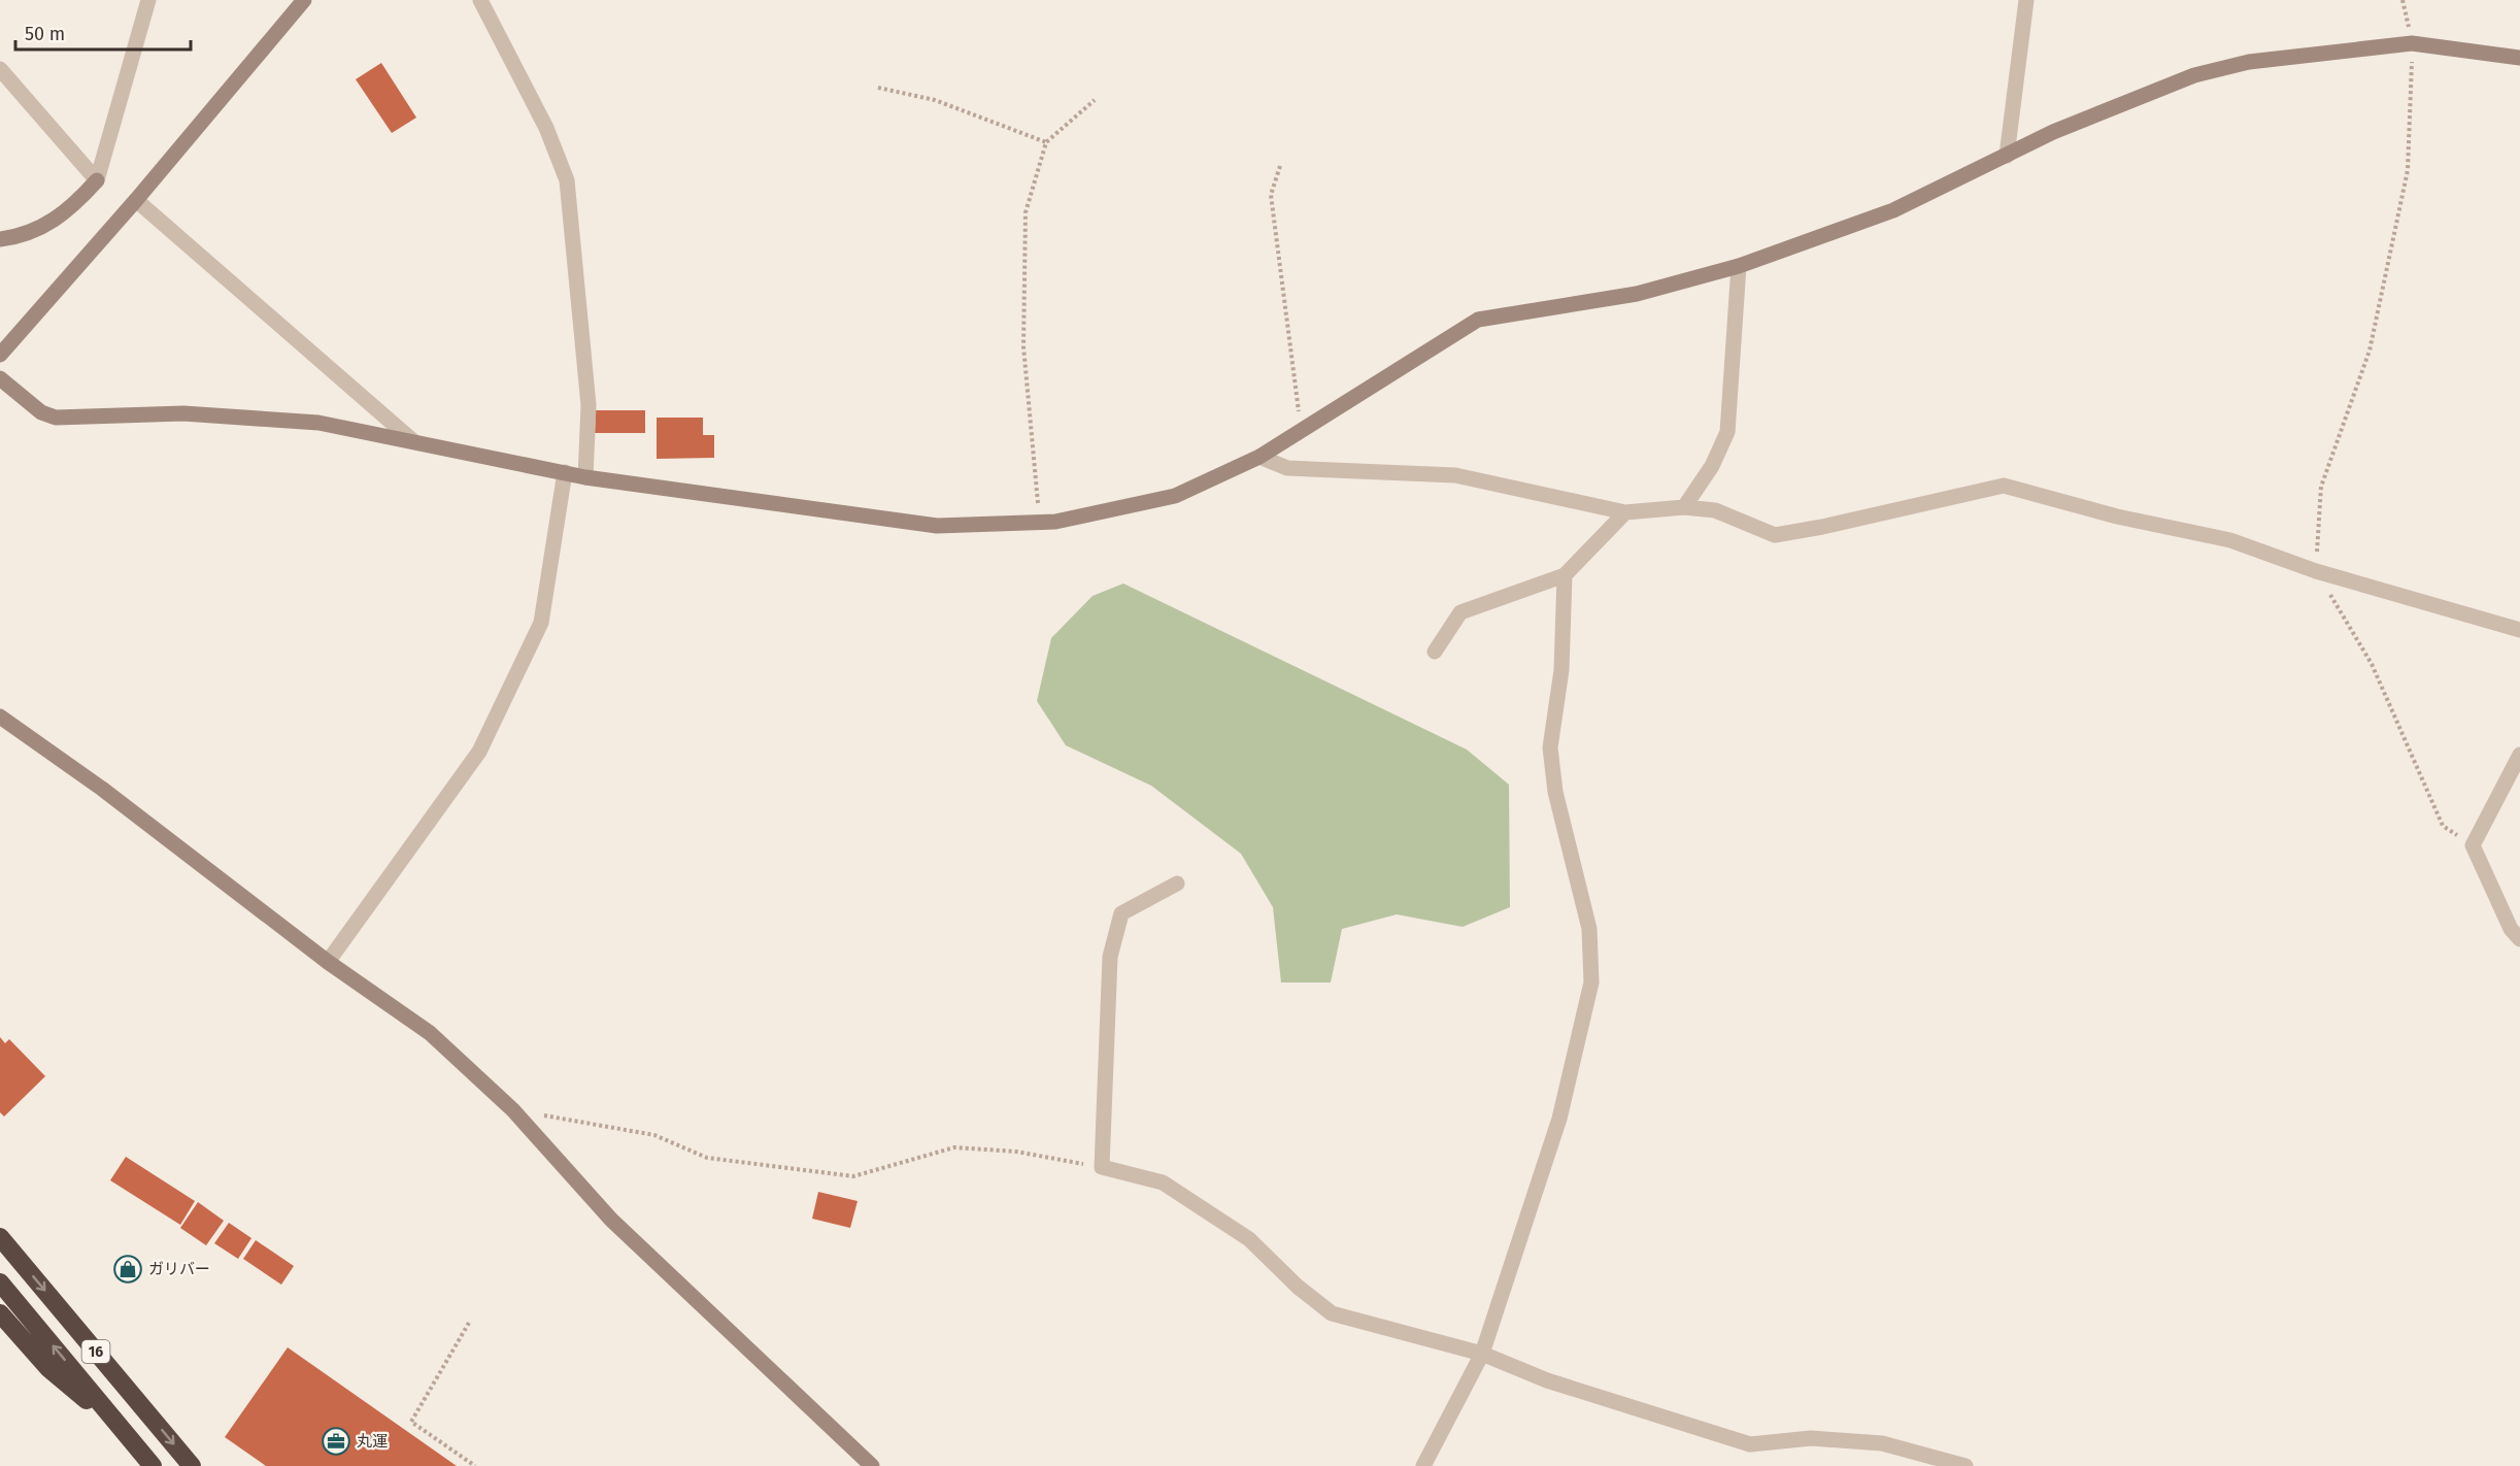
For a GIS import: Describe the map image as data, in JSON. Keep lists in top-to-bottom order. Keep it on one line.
{"streets":{"highway":["16"]},"places":{"shop":["ガリバー"],"office":["丸運"]},"scale_bar":"50 m"}
